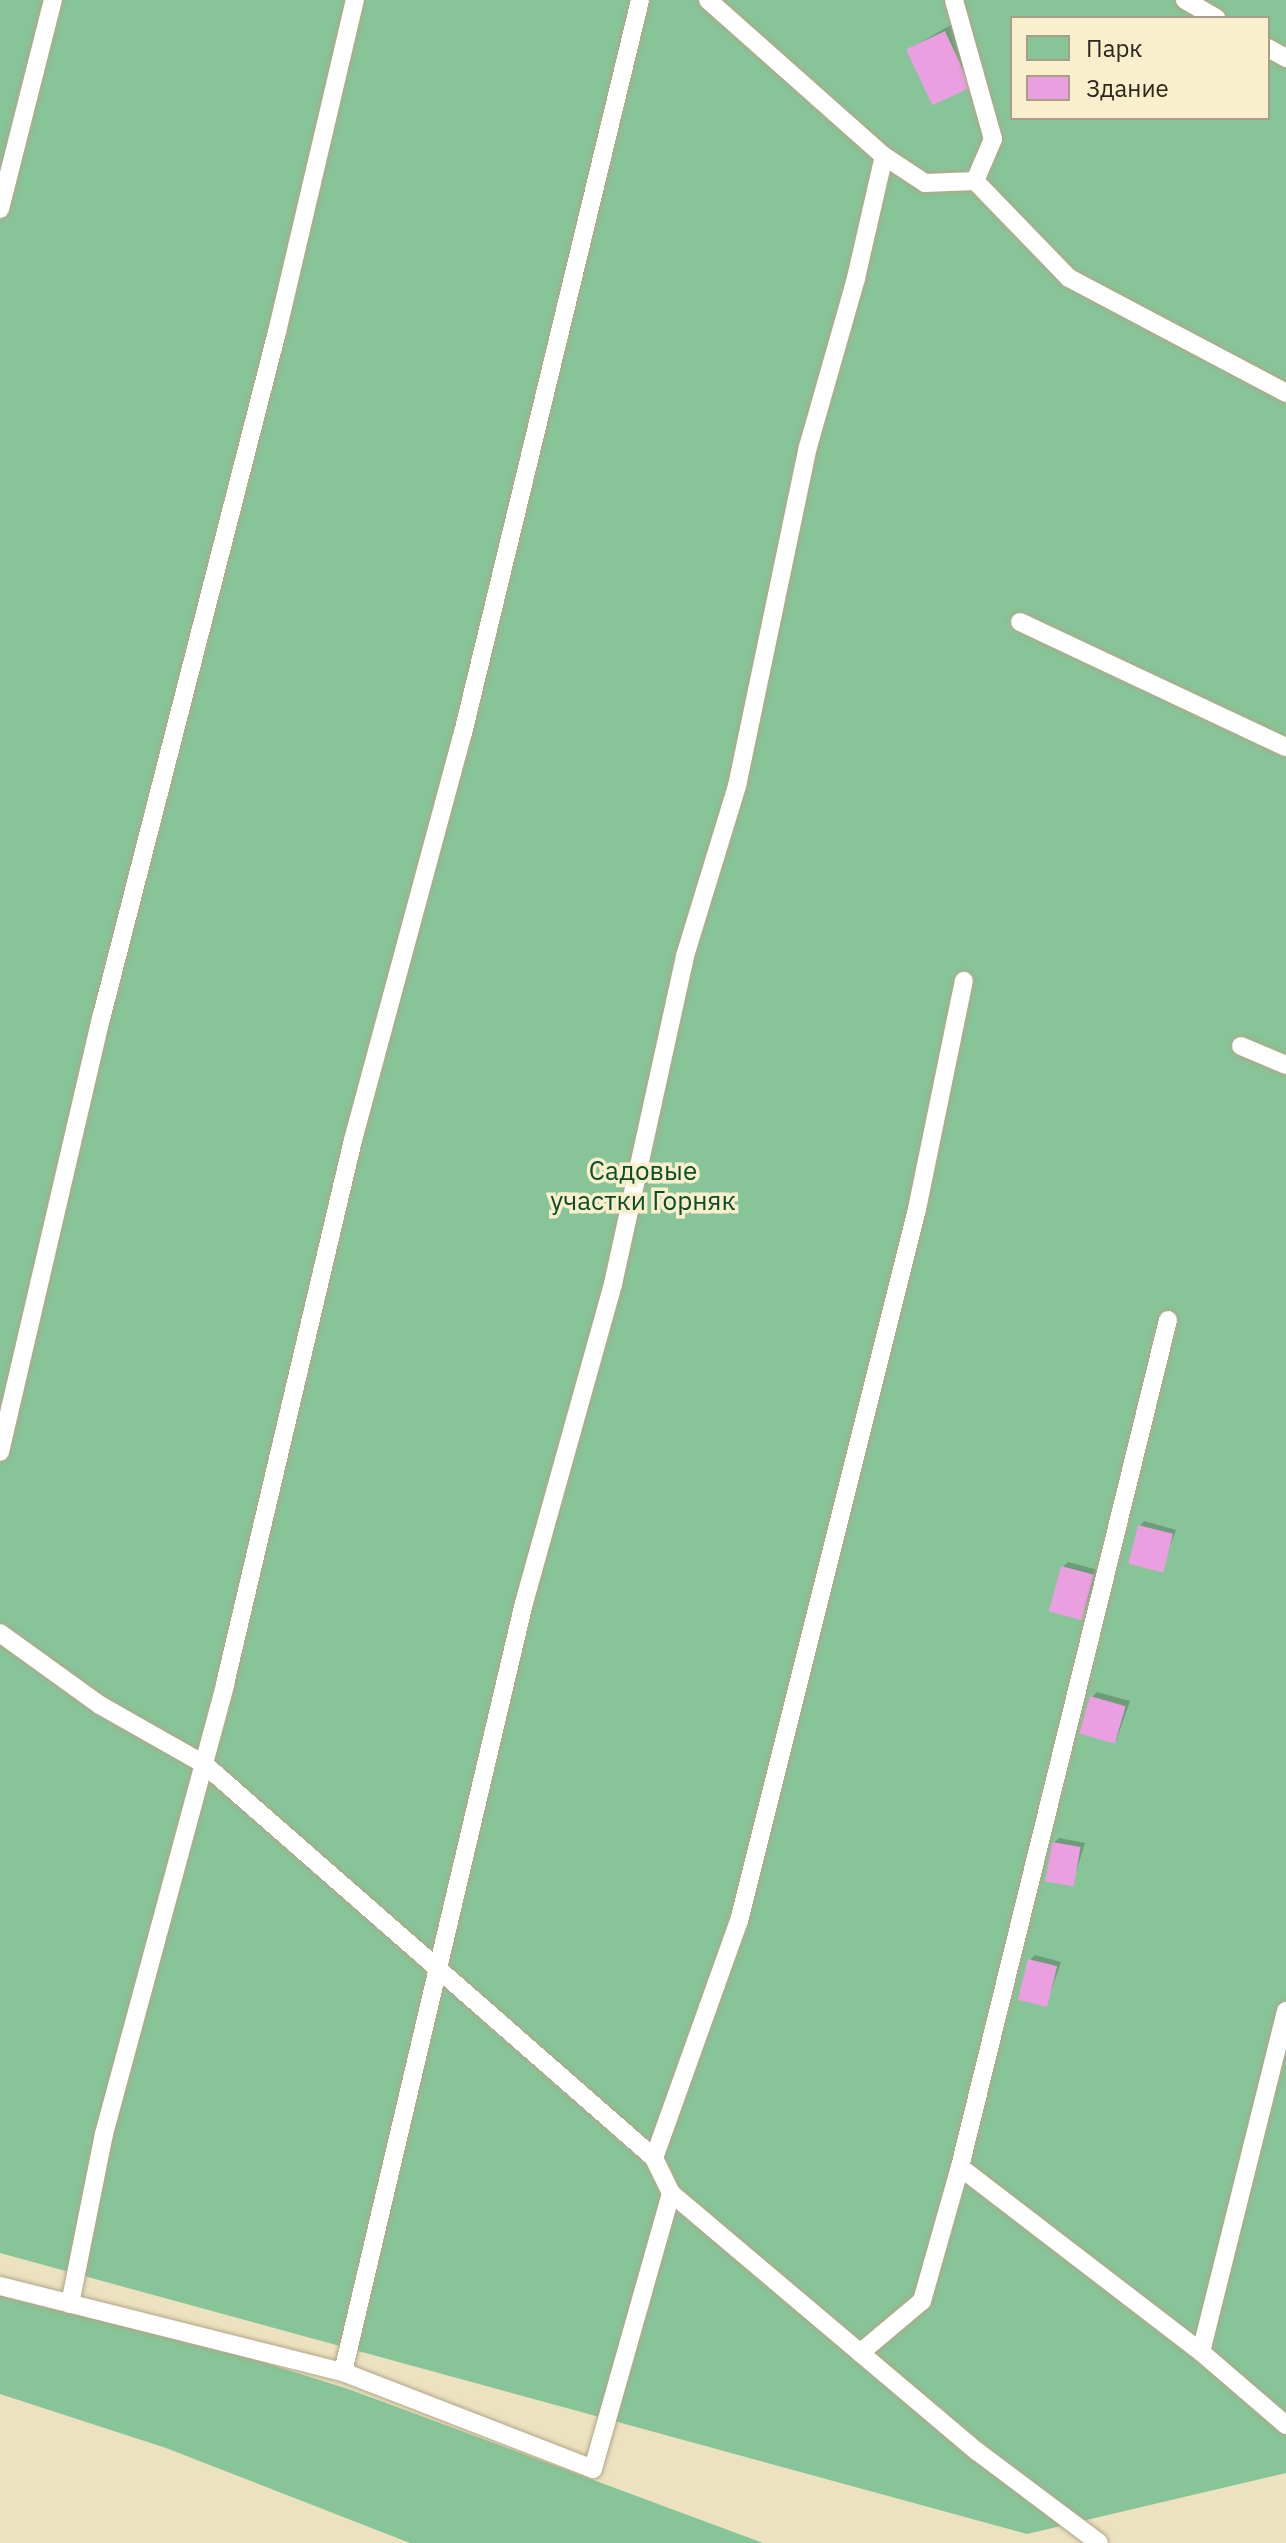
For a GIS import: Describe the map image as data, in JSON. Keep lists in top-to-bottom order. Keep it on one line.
{"parks":["Садовые участки Горняк"],"legend":["Парк","Здание"]}
